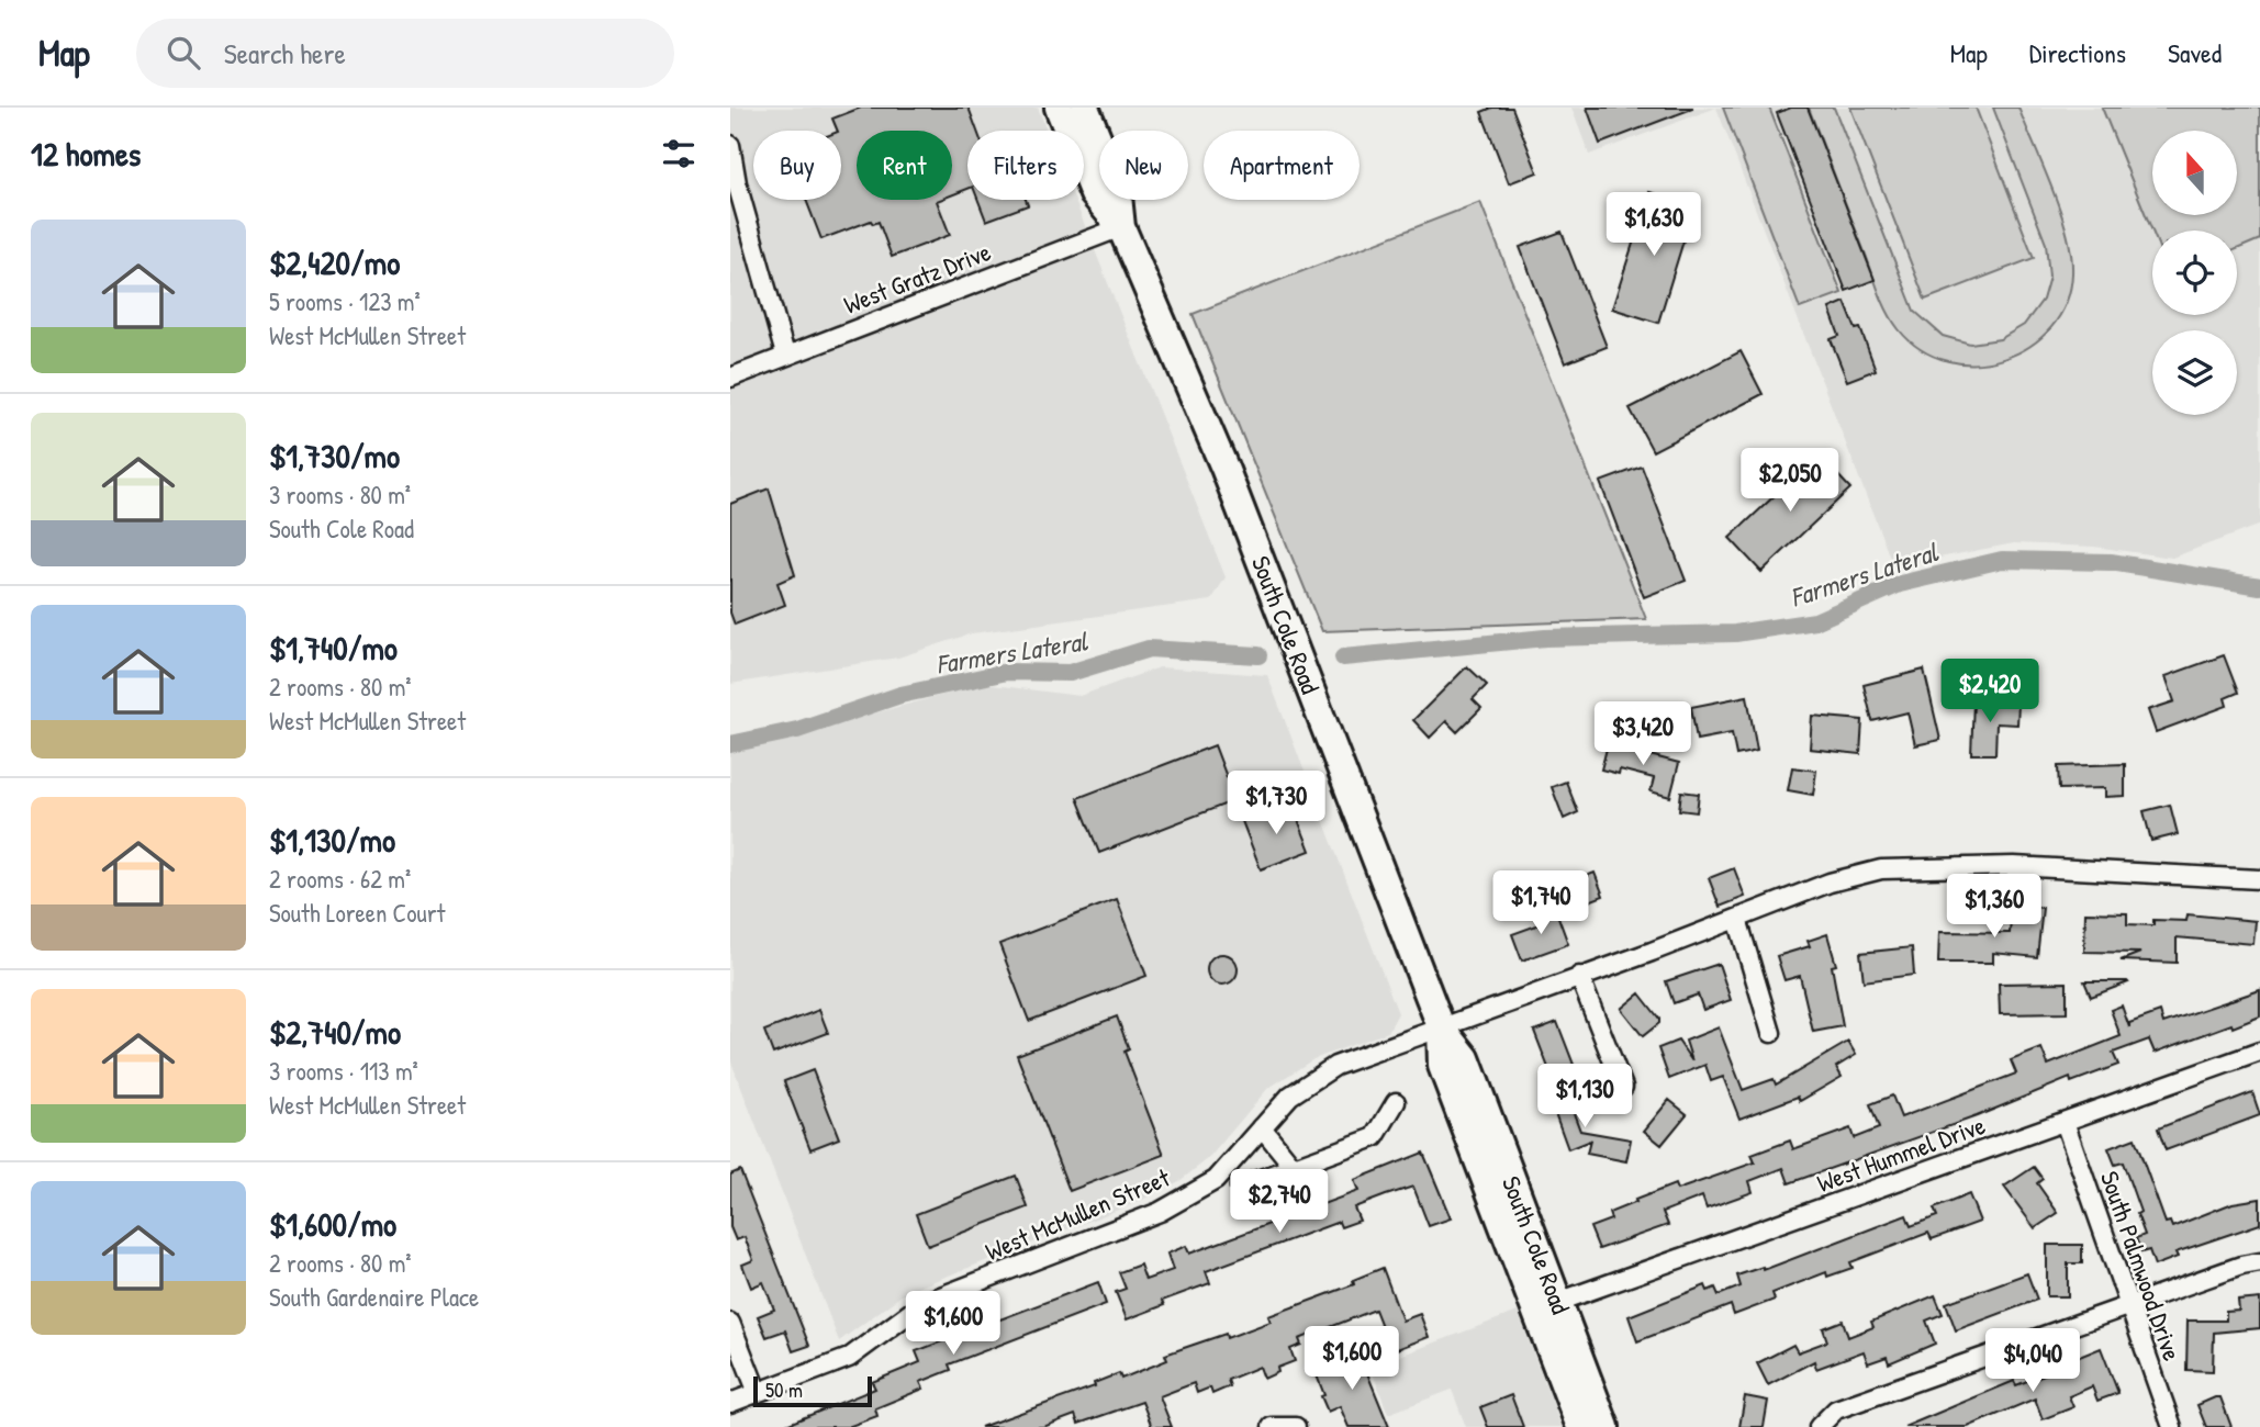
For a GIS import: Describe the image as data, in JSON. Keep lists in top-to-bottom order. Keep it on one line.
{"streets":{"main road":["South Cole Road"],"street":["West Gratz Drive","West Hummel Drive","West McMullen Street","South Palmwood Drive"]},"crossings":[["West Gratz Drive","South Cole Road"],["South Cole Road","West Hummel Drive"],["South Cole Road","West McMullen Street"],["West Hummel Drive","South Palmwood Drive"]],"water":["Farmers Lateral"],"scale_bar":"50 m","north":"top","page":{"header":"Map","search":"Search here","nav":["Map","Directions","Saved"],"heading":"12 homes","chip":["Buy","Rent","Filters","New","Apartment"],"price":["$1,630","$2,050","$2,420","$3,420","$1,730","$1,740","$1,360","$1,130","$2,740","$1,600","$1,600","$4,040"],"list":[{"name":"$2,420/mo","note":"5 rooms · 123 m² · West McMullen Street"},{"name":"$1,730/mo","note":"3 rooms · 80 m² · South Cole Road"},{"name":"$1,740/mo","note":"2 rooms · 80 m² · West McMullen Street"},{"name":"$1,130/mo","note":"2 rooms · 62 m² · South Loreen Court"},{"name":"$2,740/mo","note":"3 rooms · 113 m² · West McMullen Street"},{"name":"$1,600/mo","note":"2 rooms · 80 m² · South Gardenaire Place"}],"scale":"50 m"}}
